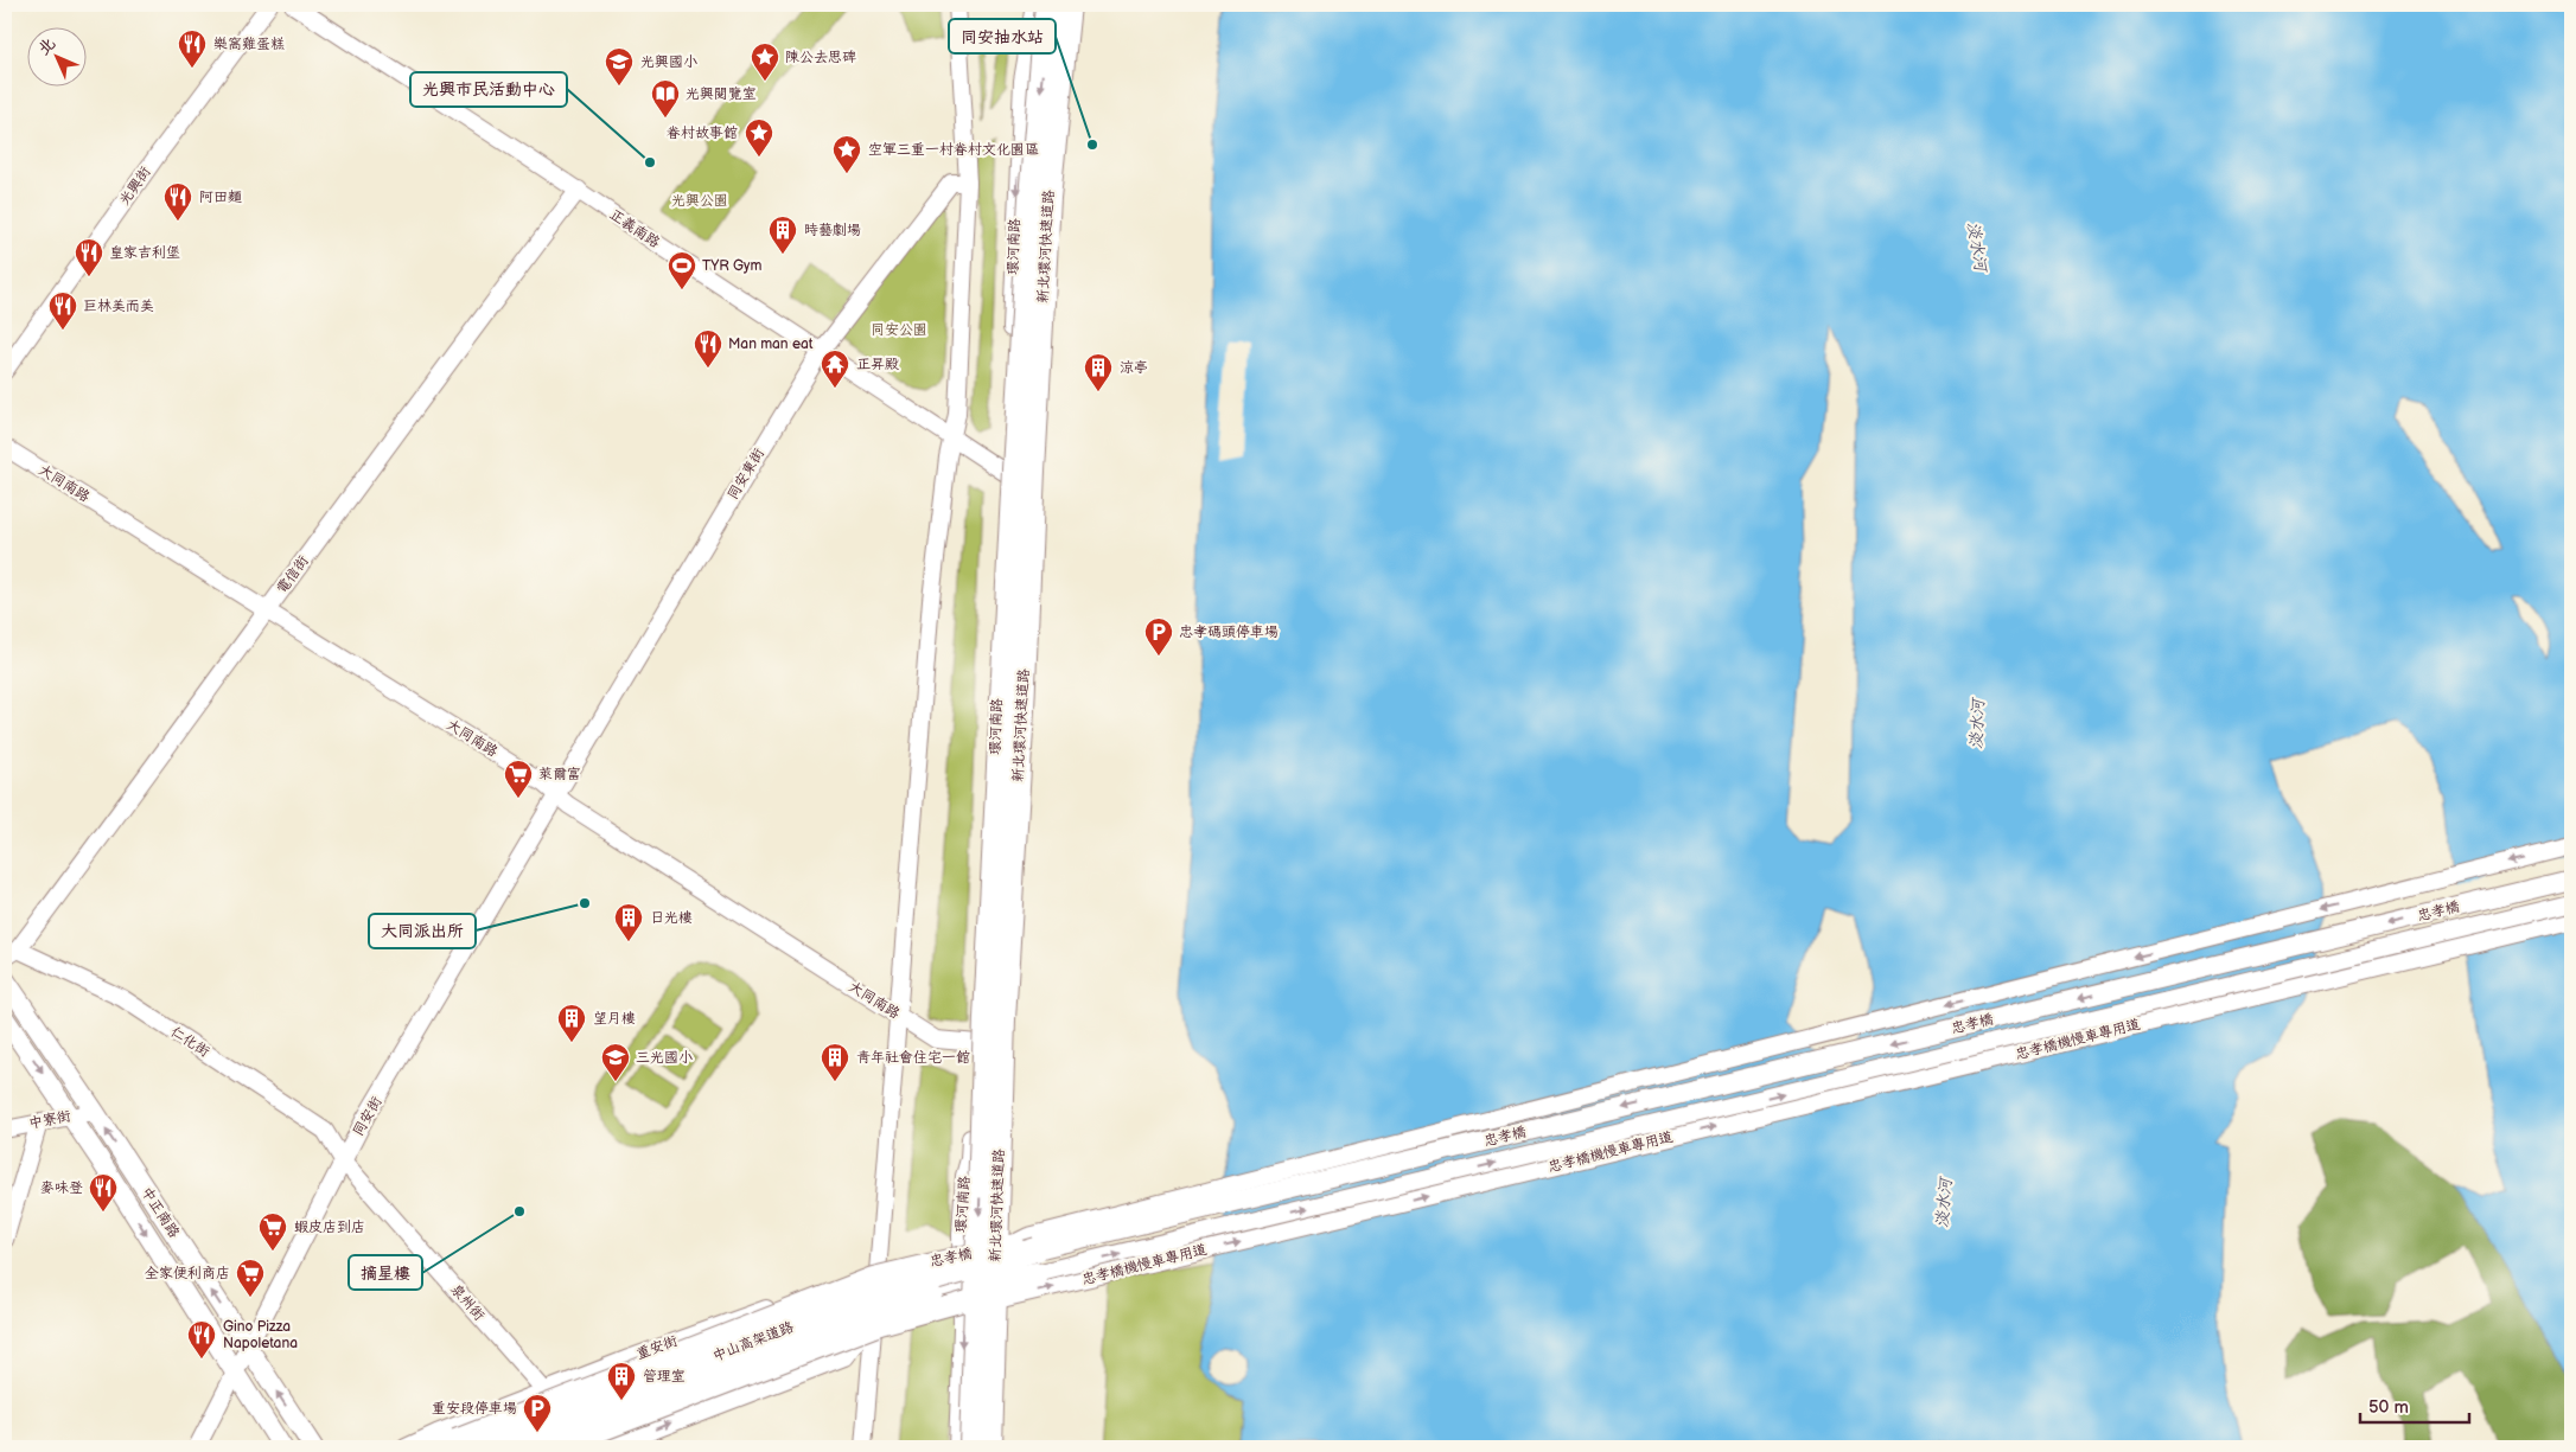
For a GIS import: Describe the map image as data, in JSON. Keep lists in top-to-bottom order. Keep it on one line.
{"streets":{"highway":["新北環河快速道路","中山高架道路"],"main road":["忠孝橋","中正南路"],"street":["光興街","正義南路","環河南路","同安東街","大同南路","電信街","忠孝橋機慢車專用道","仁化街","同安街","中寮街","泉州街","重安街"]},"crossings":[["正義南路","環河南路"],["正義南路","同安東街"],["正義南路","電信街"],["環河南路","大同南路"],["環河南路","重安街"],["同安東街","大同南路"],["同安東街","同安街"],["大同南路","電信街"],["大同南路","同安街"],["電信街","仁化街"],["忠孝橋","忠孝橋機慢車專用道"],["忠孝橋","中山高架道路"],["仁化街","同安街"],["仁化街","泉州街"],["同安街","中正南路"],["同安街","泉州街"],["中寮街","中正南路"],["泉州街","重安街"]],"water":["淡水河"],"parks":["光興公園","同安公園"],"places":{"restaurant":["樂窩雞蛋糕","阿田麵","皇家吉利堡","巨林美而美","Man man eat","麥味登","Gino Pizza Napoletana"],"place":["陳公去思碑","眷村故事館","空軍三重一村眷村文化園區"],"school or university":["光興國小","三光國小"],"library":["光興閱覽室"],"other":["同安抽水站","光興市民活動中心","大同派出所","摘星樓"],"building":["時藝劇場","涼亭","日光樓","望月樓","青年社會住宅一館","管理室"],"sports":["TYR Gym"],"temple":["正昇殿"],"parking":["忠孝碼頭停車場","重安段停車場"],"supermarket":["萊爾富","蝦皮店到店","全家便利商店"]},"scale_bar":"50 m","north":"top left"}
